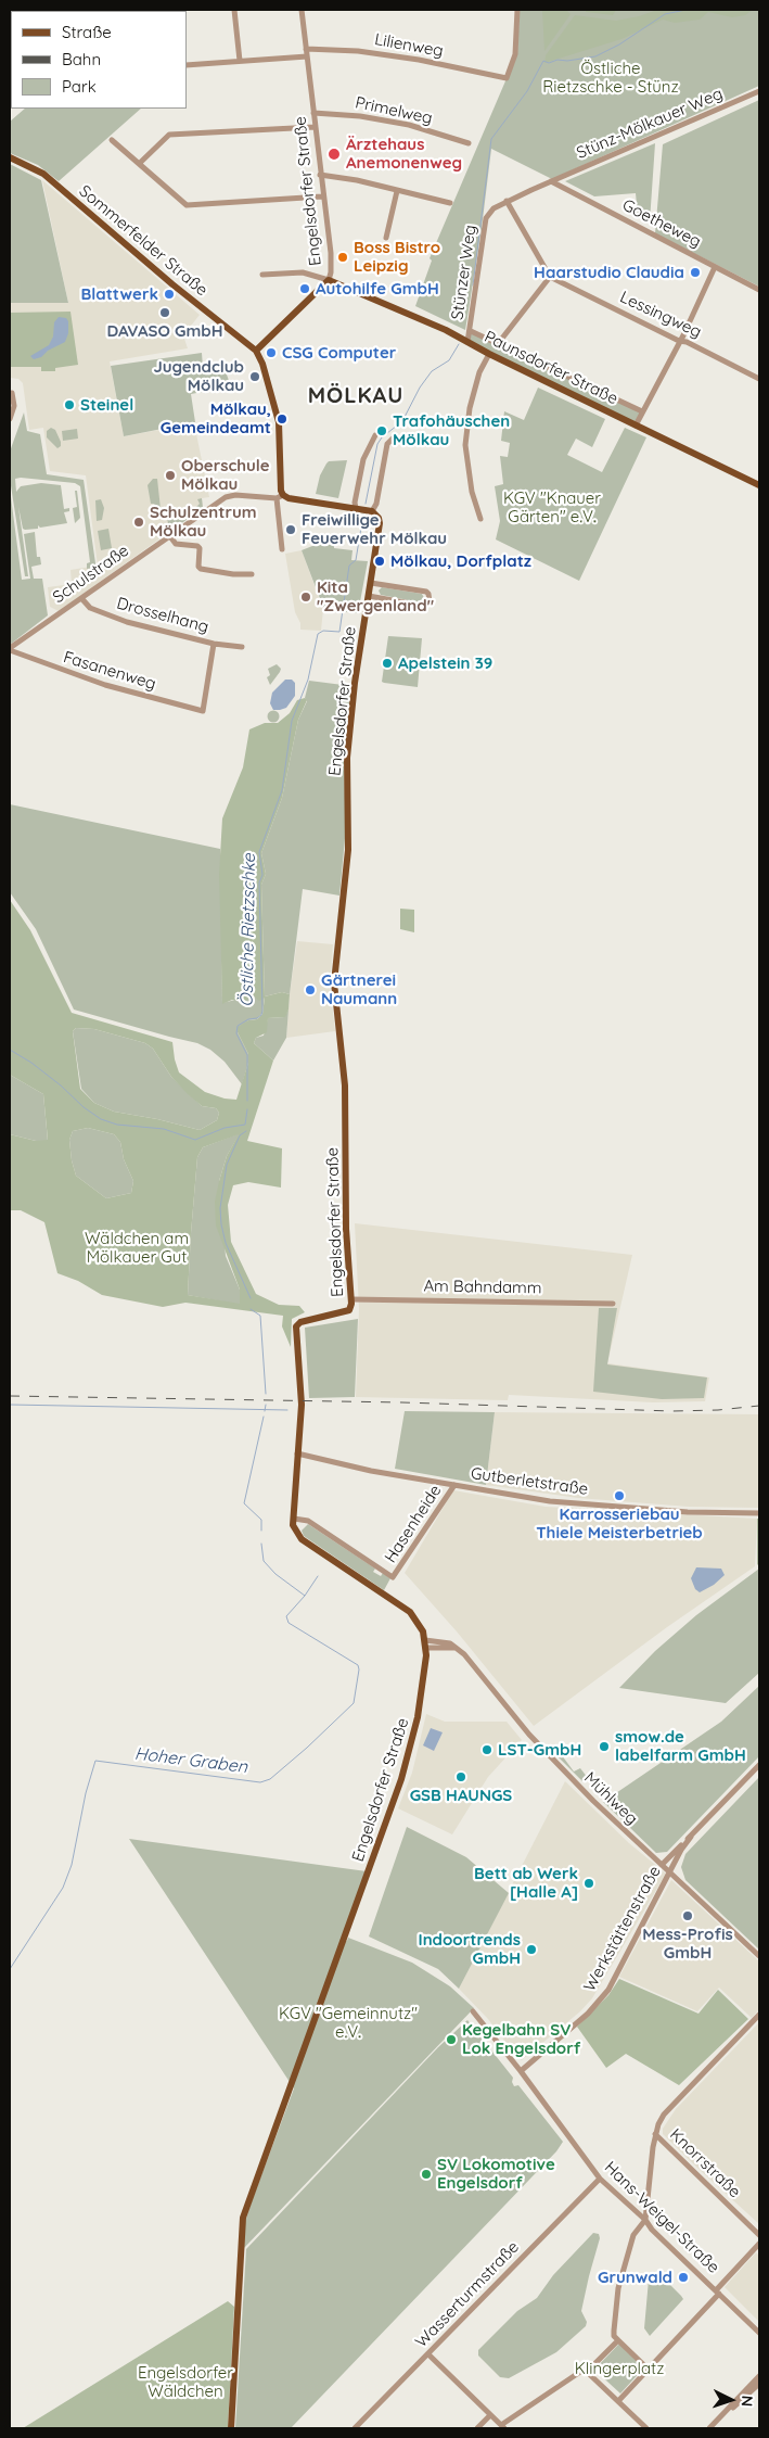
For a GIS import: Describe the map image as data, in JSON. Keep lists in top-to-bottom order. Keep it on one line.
{"streets":{"main road":["Engelsdorfer Straße","Sommerfelder Straße","Paunsdorfer Straße"],"street":["Lilienweg","Primelweg","Stünz-Mölkauer Weg","Goetheweg","Stünzer Weg","Lessingweg","Schulstraße","Drosselhang","Fasanenweg","Am Bahndamm","Gutberletstraße","Hasenheide","Mühlweg","Werkstättenstraße","Knorrstraße","Hans-Weigel-Straße","Wasserturmstraße"]},"crossings":[["Lilienweg","Engelsdorfer Straße"],["Primelweg","Engelsdorfer Straße"],["Stünz-Mölkauer Weg","Goetheweg"],["Stünz-Mölkauer Weg","Stünzer Weg"],["Engelsdorfer Straße","Sommerfelder Straße"],["Engelsdorfer Straße","Paunsdorfer Straße"],["Engelsdorfer Straße","Am Bahndamm"],["Engelsdorfer Straße","Gutberletstraße"],["Engelsdorfer Straße","Hasenheide"],["Engelsdorfer Straße","Mühlweg"],["Goetheweg","Stünzer Weg"],["Stünzer Weg","Paunsdorfer Straße"],["Schulstraße","Drosselhang"],["Schulstraße","Fasanenweg"],["Drosselhang","Fasanenweg"],["Gutberletstraße","Hasenheide"],["Mühlweg","Werkstättenstraße"],["Werkstättenstraße","Hans-Weigel-Straße"],["Hans-Weigel-Straße","Wasserturmstraße"]],"districts":["MÖLKAU"],"water":["Östliche Rietzschke","Hoher Graben"],"parks":["Östliche Rietzschke - Stünz","KGV \"Knauer Gärten\" e.V.","Wäldchen am Mölkauer Gut","KGV \"Gemeinnutz\" e.V.","Klingerplatz","Engelsdorfer Wäldchen"],"places":["Ärztehaus Anemonenweg","Boss Bistro Leipzig","Haarstudio Claudia","Autohilfe GmbH","Blattwerk","DAVASO GmbH","CSG Computer","Jugendclub Mölkau","Steinel","Mölkau, Gemeindeamt","Trafohäuschen Mölkau","Oberschule Mölkau","Schulzentrum Mölkau","Freiwillige Feuerwehr Mölkau","Mölkau, Dorfplatz","Kita \"Zwergenland\"","Apelstein 39","Gärtnerei Naumann","Karrosseriebau Thiele Meisterbetrieb","smow.de labelfarm GmbH","LST-GmbH","GSB HAUNGS","Bett ab Werk [Halle A]","Mess-Profis GmbH","Indoortrends GmbH","Kegelbahn SV Lok Engelsdorf","SV Lokomotive Engelsdorf","Grunwald"],"legend":["Straße","Bahn","Park"],"north":"right"}
